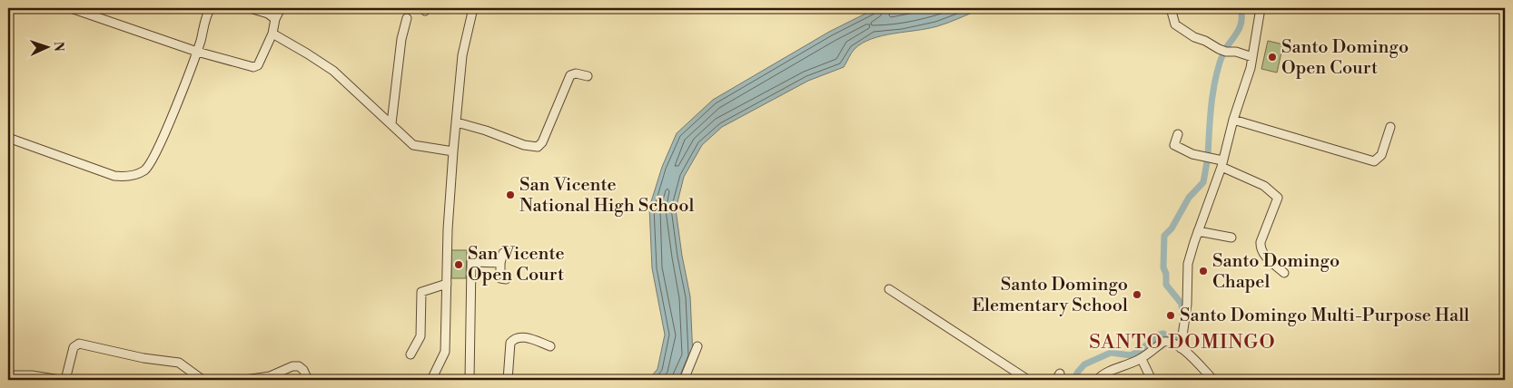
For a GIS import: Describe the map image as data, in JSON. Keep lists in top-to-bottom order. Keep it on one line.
{"districts":["SANTO DOMINGO"],"places":["Santo Domingo Open Court","San Vicente National High School","San Vicente Open Court","Santo Domingo Chapel","Santo Domingo Elementary School","Santo Domingo Multi-Purpose Hall"],"north":"right"}
